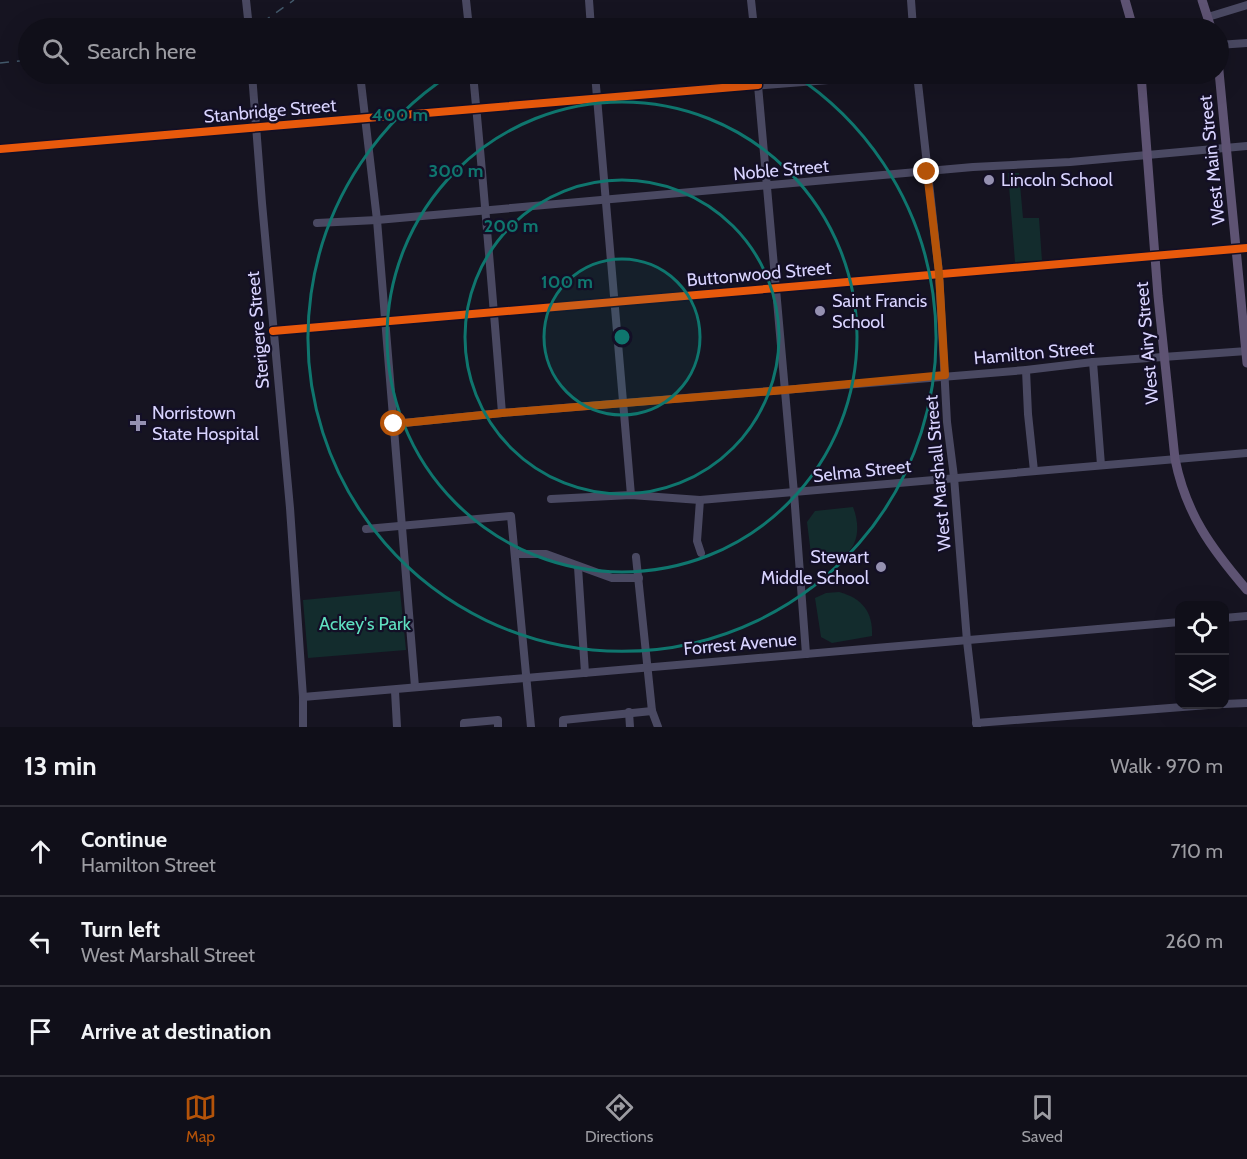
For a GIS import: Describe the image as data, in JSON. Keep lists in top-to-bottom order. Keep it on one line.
{"streets":{"main road":["West Main Street","West Airy Street"],"street":["Stanbridge Street","Noble Street","Buttonwood Street","Sterigere Street","Hamilton Street","Selma Street","West Marshall Street","Forrest Avenue"]},"crossings":[["Stanbridge Street","Sterigere Street"],["West Main Street","Noble Street"],["West Main Street","Buttonwood Street"],["West Main Street","Hamilton Street"],["Noble Street","West Airy Street"],["Noble Street","West Marshall Street"],["Buttonwood Street","Sterigere Street"],["Buttonwood Street","West Airy Street"],["Buttonwood Street","West Marshall Street"],["Sterigere Street","Forrest Avenue"],["West Airy Street","Hamilton Street"],["West Airy Street","Selma Street"],["Hamilton Street","West Marshall Street"],["Selma Street","West Marshall Street"],["West Marshall Street","Forrest Avenue"]],"parks":["Ackey's Park"],"places":{"other":["Lincoln School","Saint Francis School","Stewart Middle School"],"health":["Norristown State Hospital"]},"page":{"search":"Search here","heading":["13 min","Walk · 970 m"],"list":[["Continue","Hamilton Street","710 m"],["Turn left","West Marshall Street","260 m"],"Arrive at destination"],"nav":["Map","Directions","Saved"]},"rings":["400 m","300 m","200 m","100 m"]}
